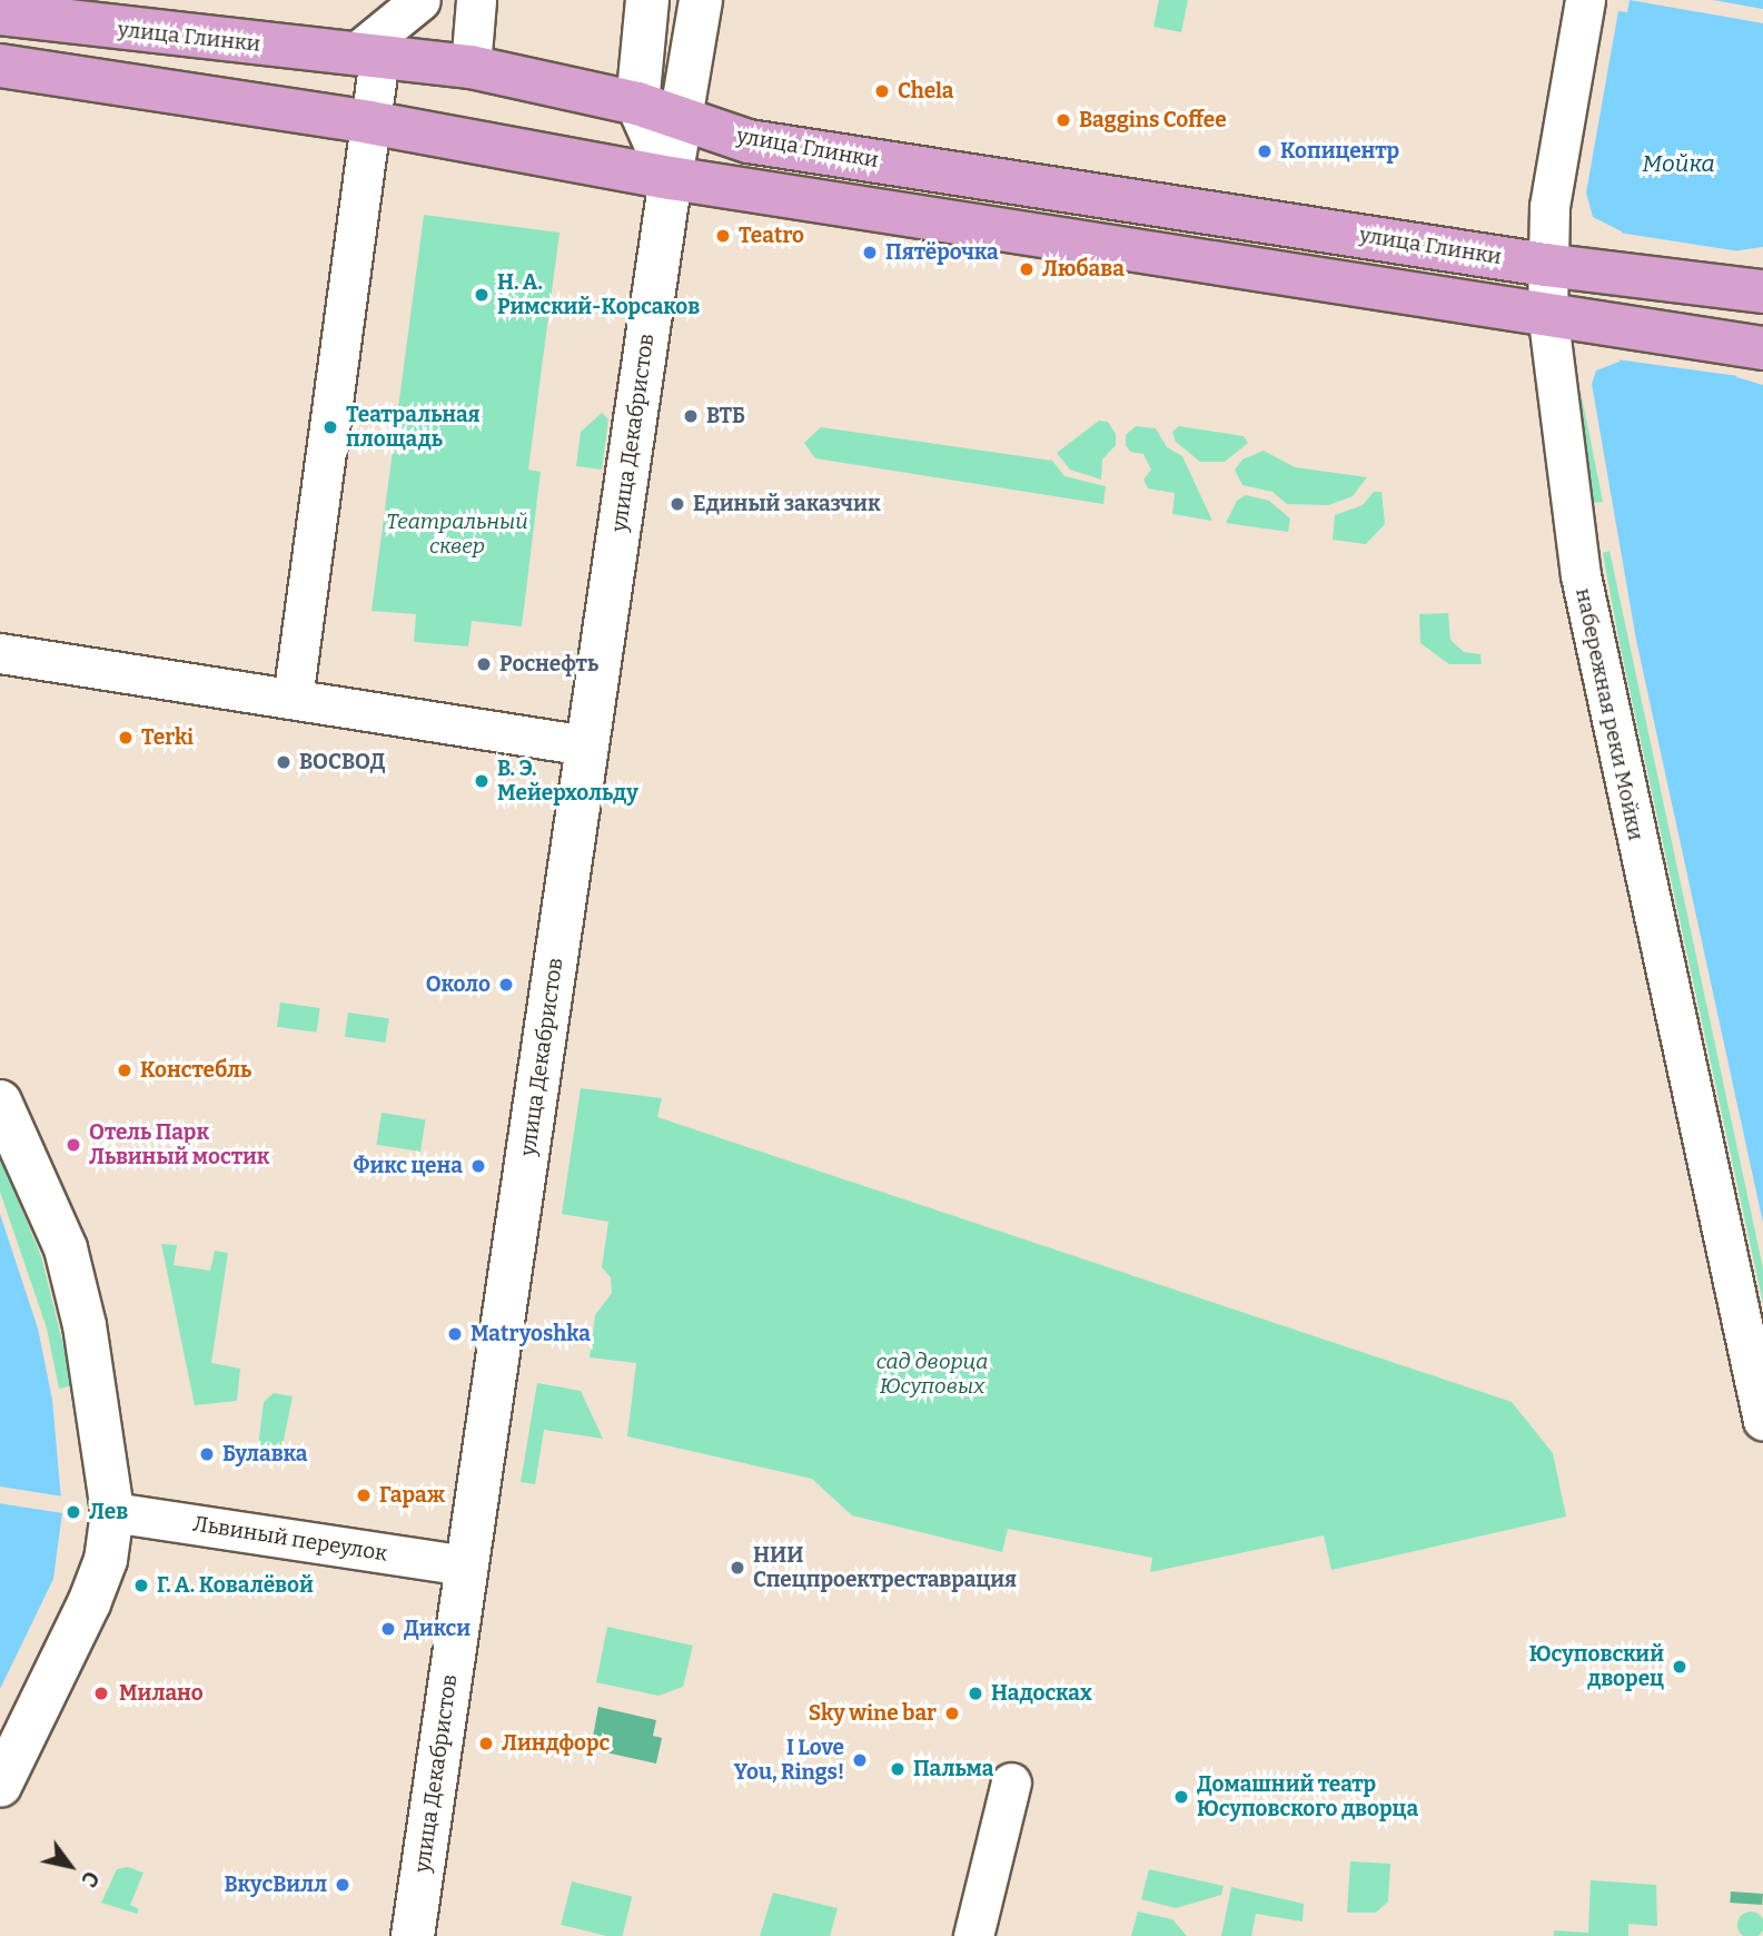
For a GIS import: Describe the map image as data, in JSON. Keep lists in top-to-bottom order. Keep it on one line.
{"streets":{"main road":["улица Глинки","улица Декабристов"],"street":["набережная реки Мойки","Львиный переулок"]},"crossings":[["улица Глинки","улица Декабристов"],["улица Глинки","набережная реки Мойки"],["улица Декабристов","Львиный переулок"]],"water":["Мойка"],"parks":["Театральный сквер","сад дворца Юсуповых"],"places":["Chela","Baggins Coffee","Копицентр","Teatro","Пятёрочка","Любава","Н. А. Римский-Корсаков","ВТБ","Театральная площадь","Единый заказчик","Роснефть","Terki","ВОСВОД","В. Э. Мейерхольду","Около","Констебль","Отель Парк Львиный мостик","Фикс цена","Matryoshka","Булавка","Гараж","Лев","НИИ Спецпроектреставрация","Г. А. Ковалёвой","Дикси","Юсуповский дворец","Милано","Надосках","Sky wine bar","Линдфорс","I Love You, Rings!","Пальма","Домашний театр Юсуповского дворца","ВкусВилл"],"north":"bottom right"}
